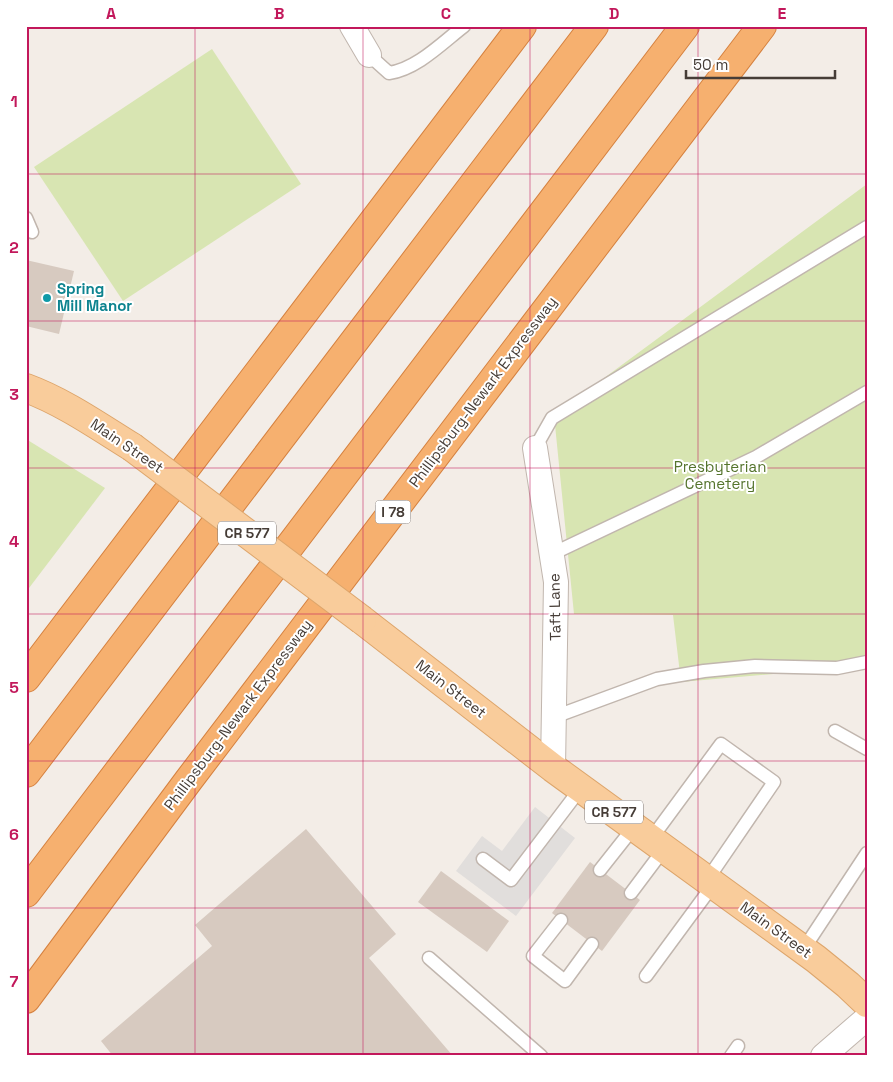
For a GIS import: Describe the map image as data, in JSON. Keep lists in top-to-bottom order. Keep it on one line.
{"streets":{"highway":["Phillipsburg-Newark Expressway","I 78"],"main road":["Main Street","CR 577"],"street":["Taft Lane"]},"crossings":[["Main Street","Taft Lane"]],"parks":["Presbyterian Cemetery"],"places":["Spring Mill Manor"],"scale_bar":"50 m","grid":{"columns":["A","B","C","D","E"],"rows":["1","2","3","4","5","6","7"]}}
